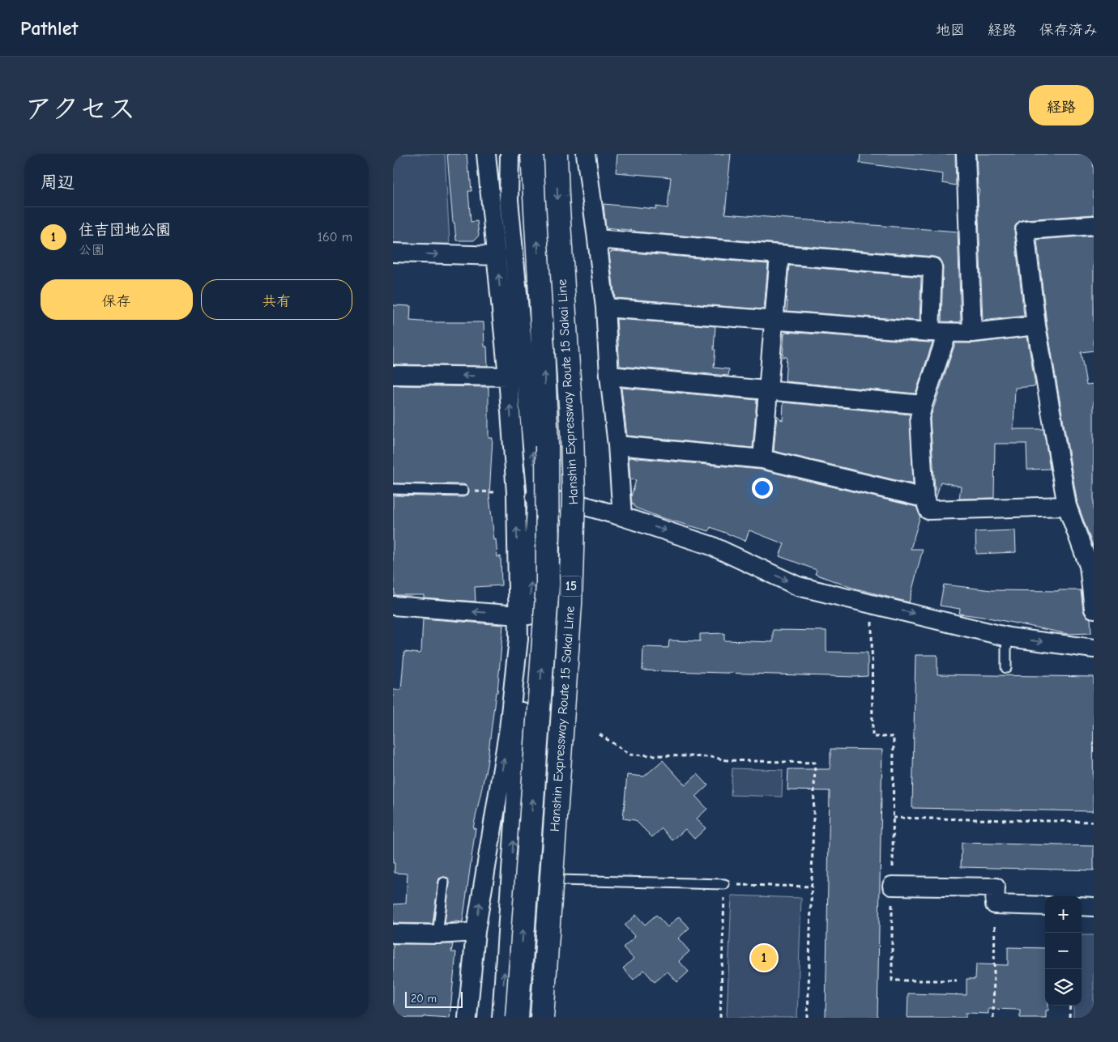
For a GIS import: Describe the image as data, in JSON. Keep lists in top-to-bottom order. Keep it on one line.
{"streets":{"highway":["Hanshin Expressway Route 15 Sakai Line","15"]},"scale_bar":"20 m","page":{"header":"Pathlet","nav":["地図","経路","保存済み"],"title":"アクセス","buttons":["経路",["保存","共有"]],"heading":"周辺","list":[{"mark":"1","name":"住吉団地公園","note":"公園","value":"160 m"}],"map_buttons":["+","−"],"pins":"1","scale":"20 m"}}
